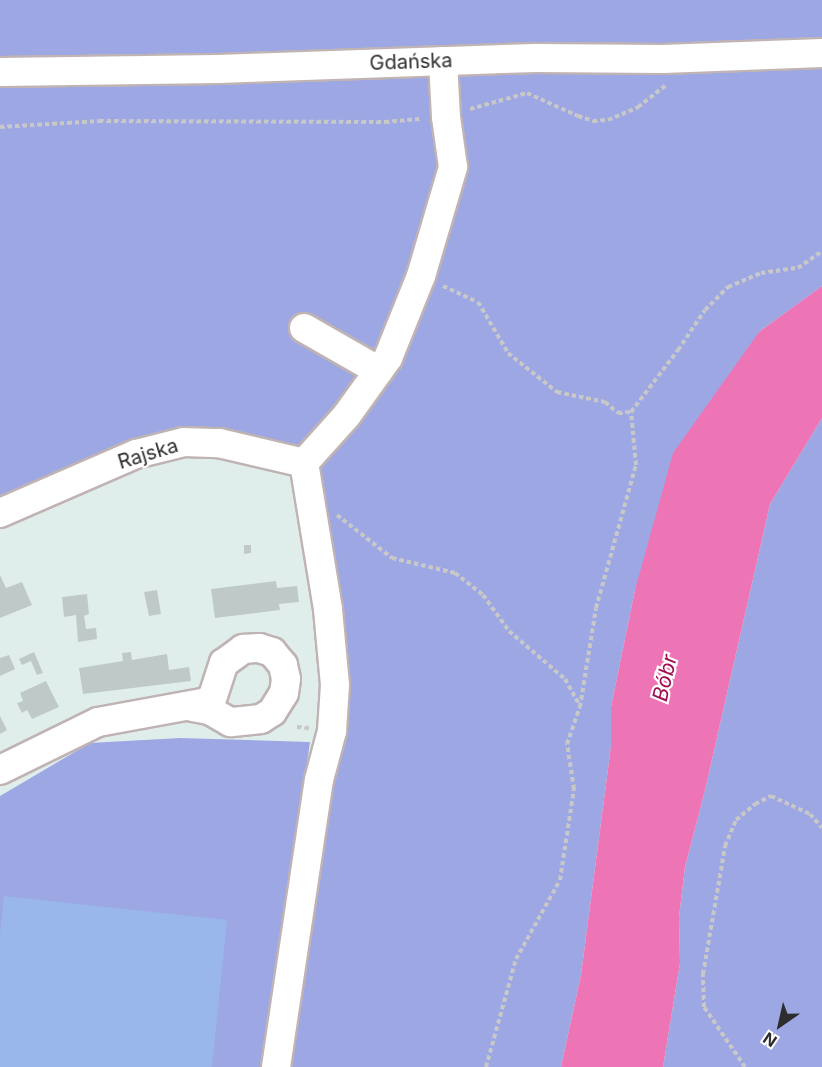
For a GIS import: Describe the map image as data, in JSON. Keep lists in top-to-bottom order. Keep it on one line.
{"streets":{"street":["Gdańska","Rajska"]},"water":["Bóbr"],"north":"bottom left"}
